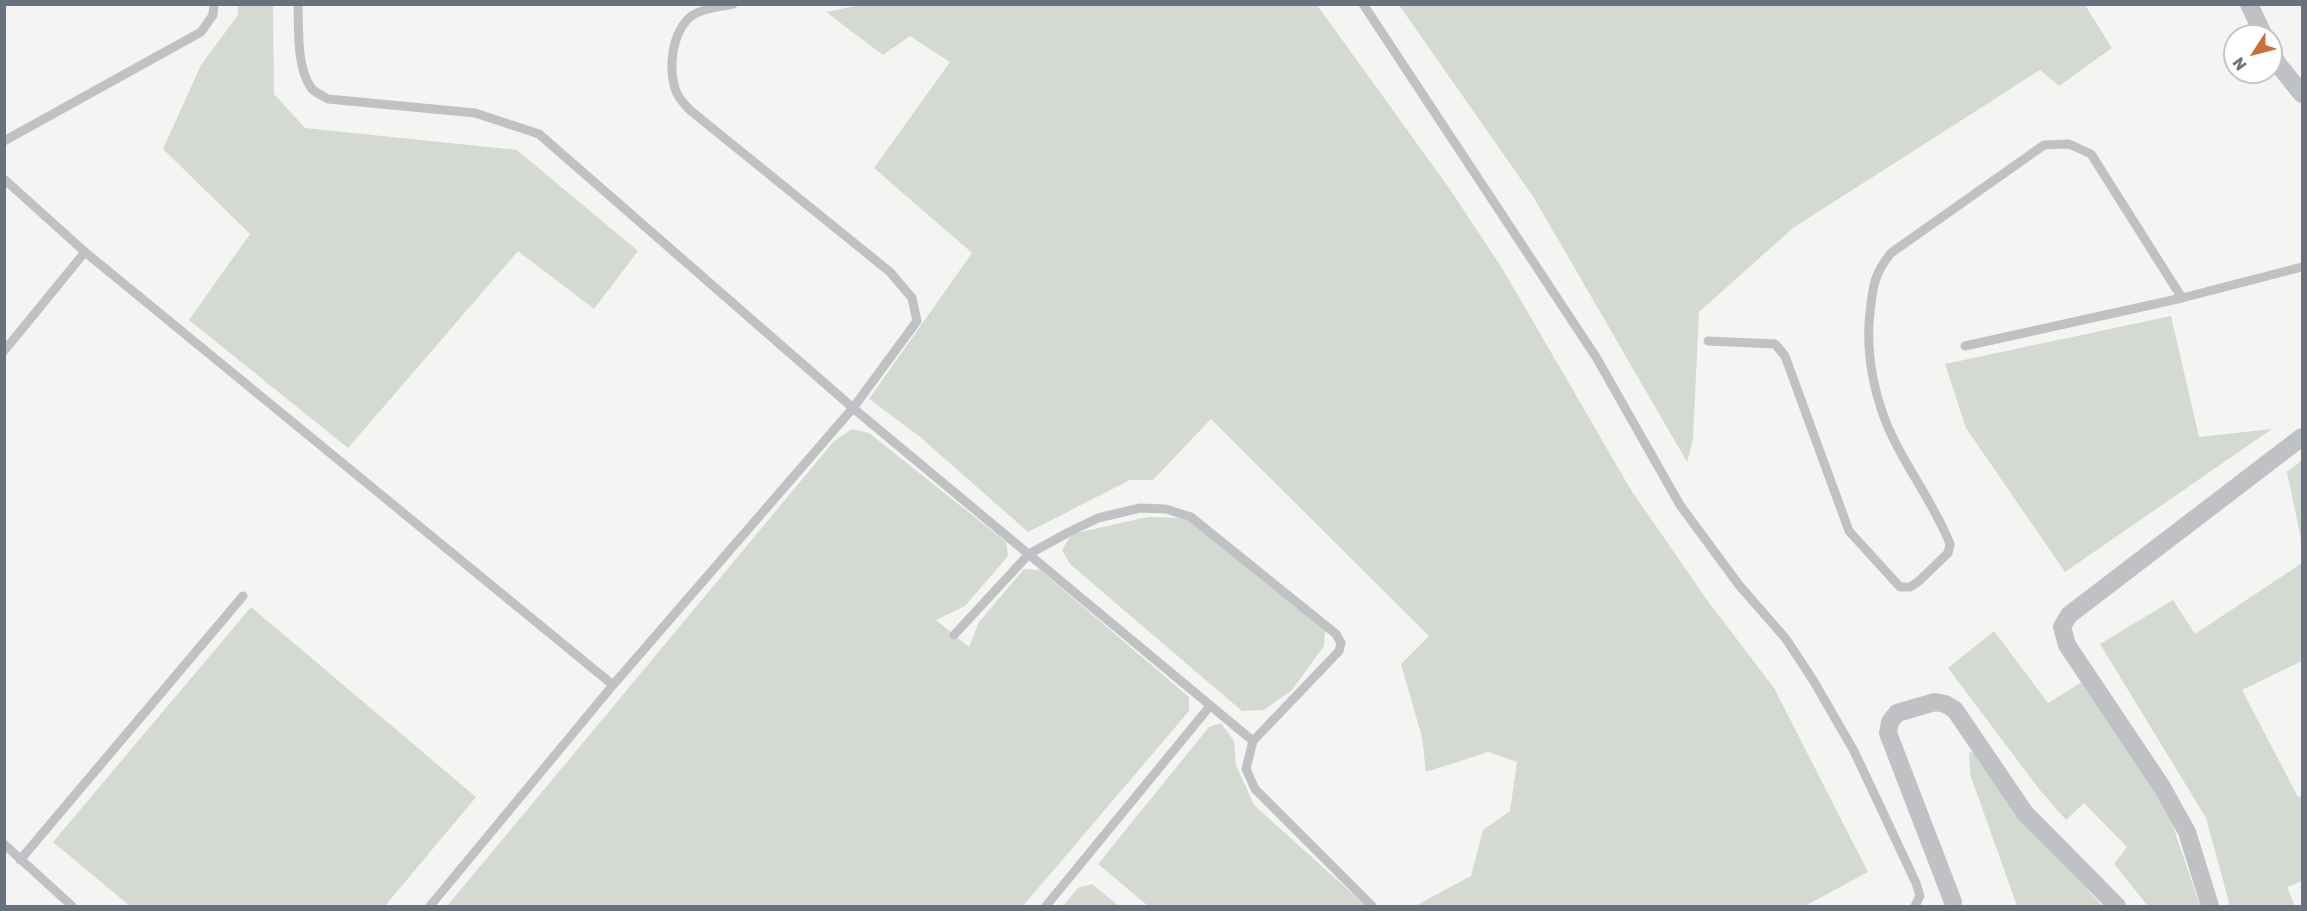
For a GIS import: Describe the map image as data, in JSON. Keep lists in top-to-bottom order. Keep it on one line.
{"north":"bottom left"}
